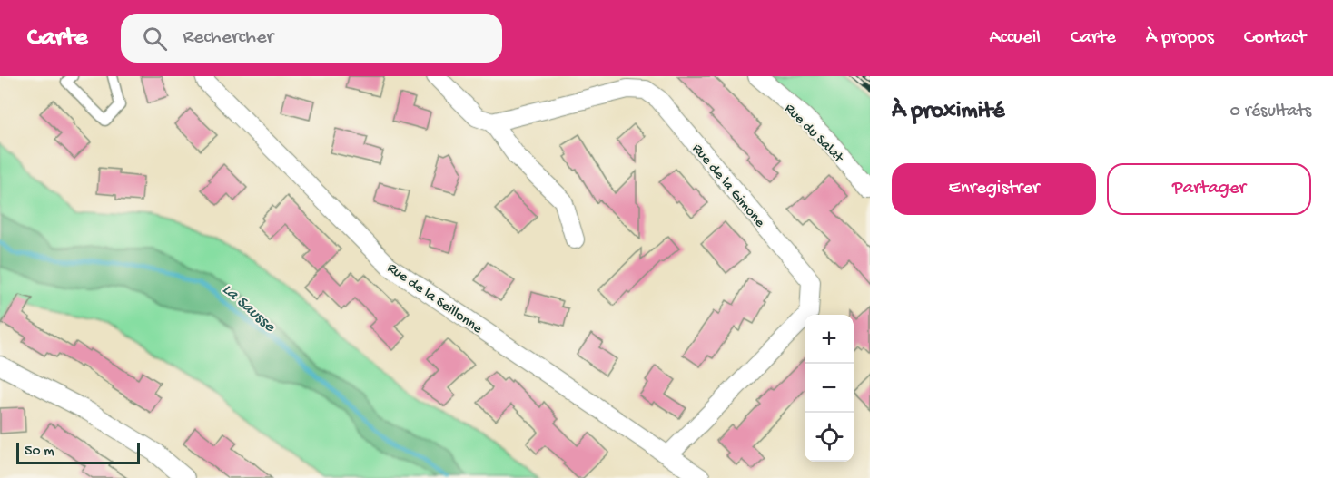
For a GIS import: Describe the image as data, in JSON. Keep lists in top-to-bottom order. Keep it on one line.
{"streets":{"street":["Rue du Salat","Rue de la Gimone","Rue de la Seillonne"]},"crossings":[["Rue de la Gimone","Rue de la Seillonne"]],"water":["La Sausse"],"scale_bar":"50 m","page":{"header":"Carte","search":"Rechercher","nav":["Accueil","Carte","À propos","Contact"],"heading":["À proximité","0 résultats"],"buttons":["Enregistrer","Partager"],"map_buttons":["+","−"],"scale":"50 m"}}
